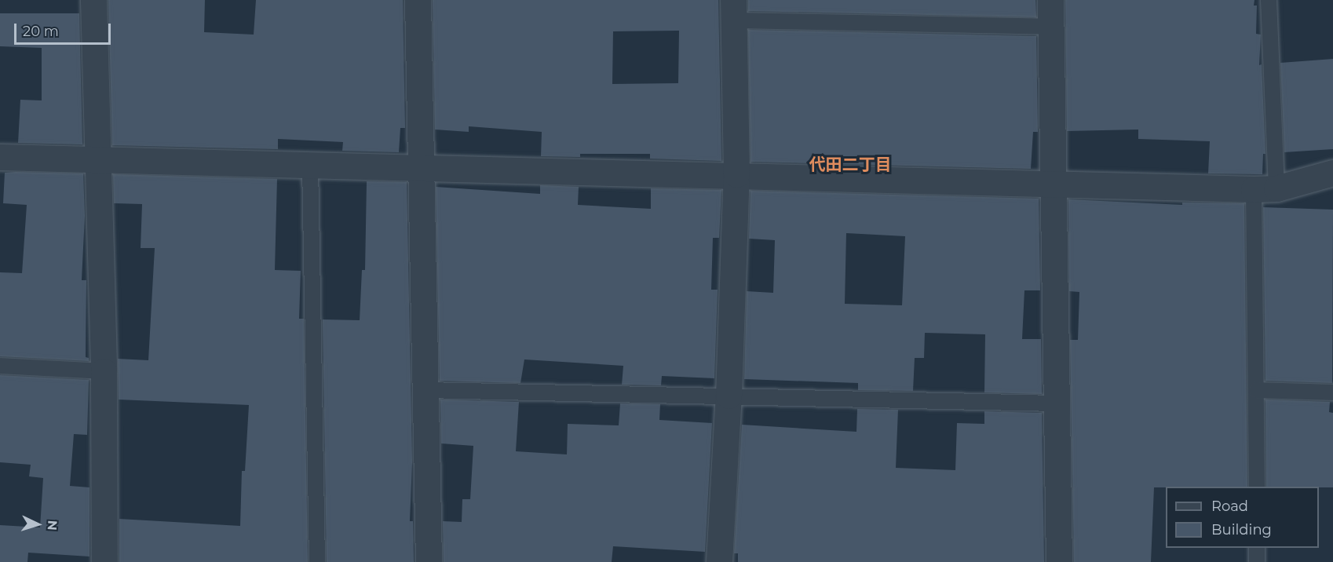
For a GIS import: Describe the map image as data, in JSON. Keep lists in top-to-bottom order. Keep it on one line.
{"districts":["代田二丁目"],"legend":["Road","Building"],"scale_bar":"20 m","north":"right"}
